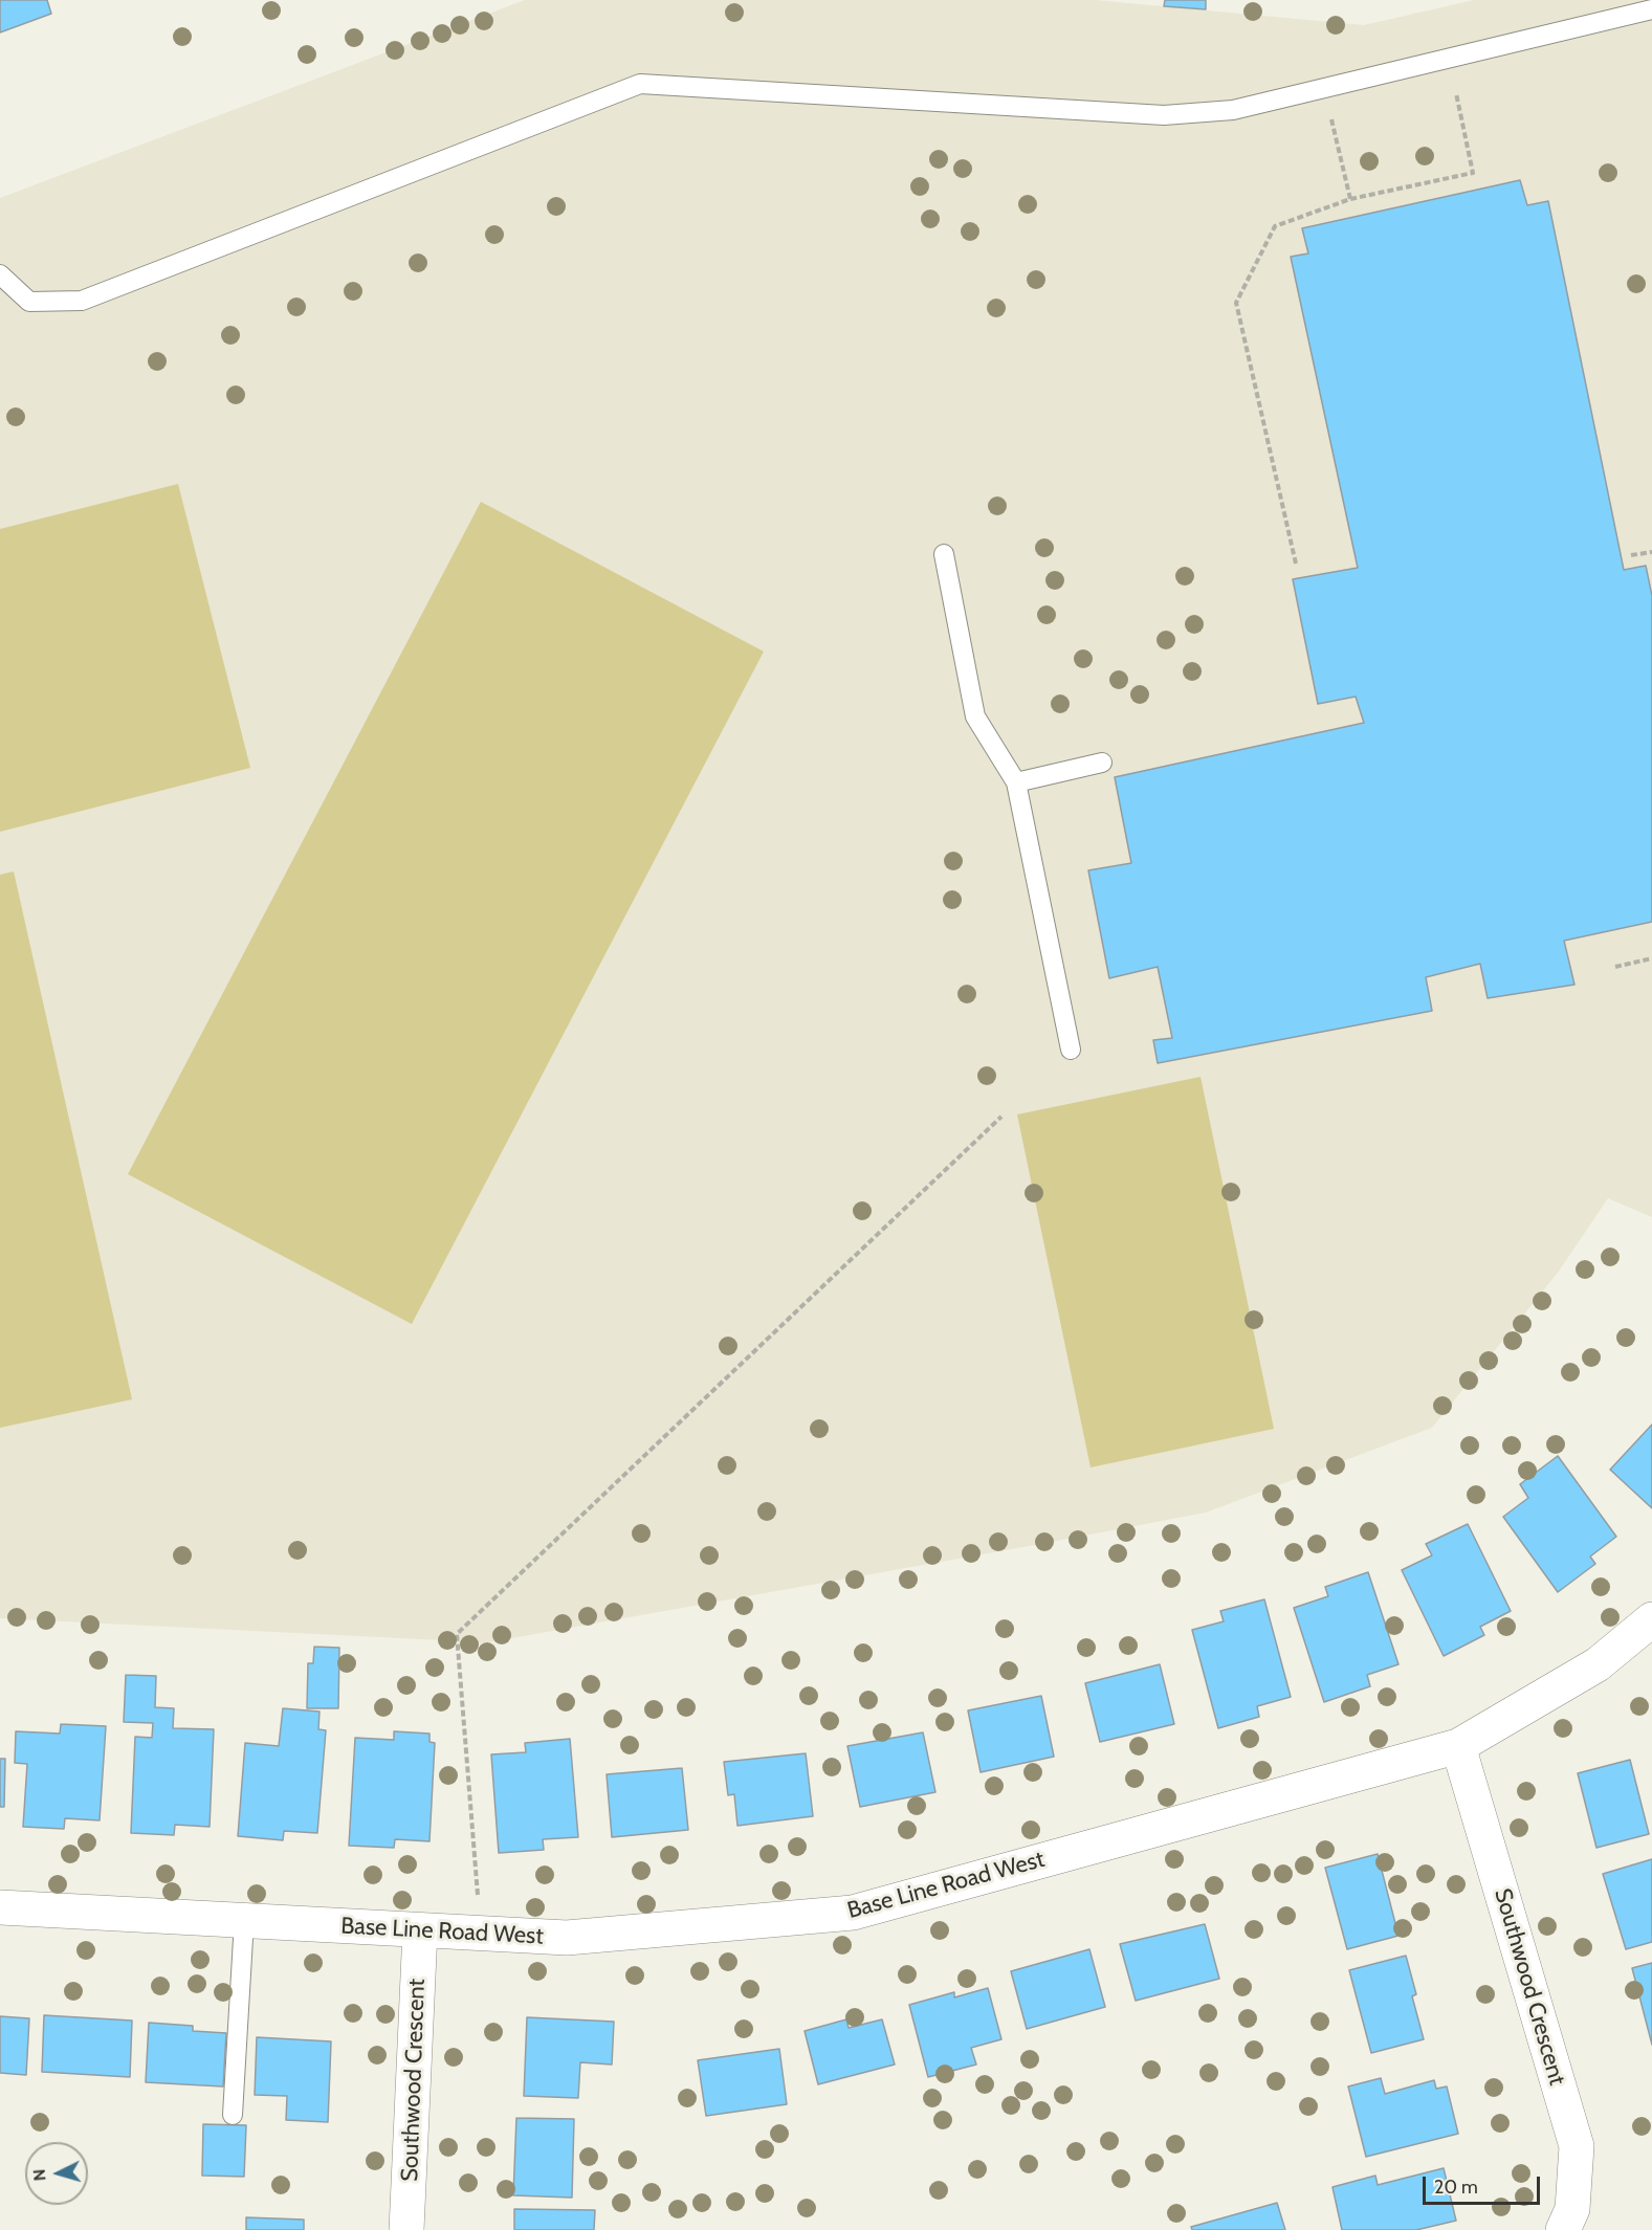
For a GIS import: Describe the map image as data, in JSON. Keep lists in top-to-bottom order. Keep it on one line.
{"streets":{"street":["Base Line Road West","Southwood Crescent"]},"crossings":[["Base Line Road West","Southwood Crescent"]],"scale_bar":"20 m","north":"left"}
